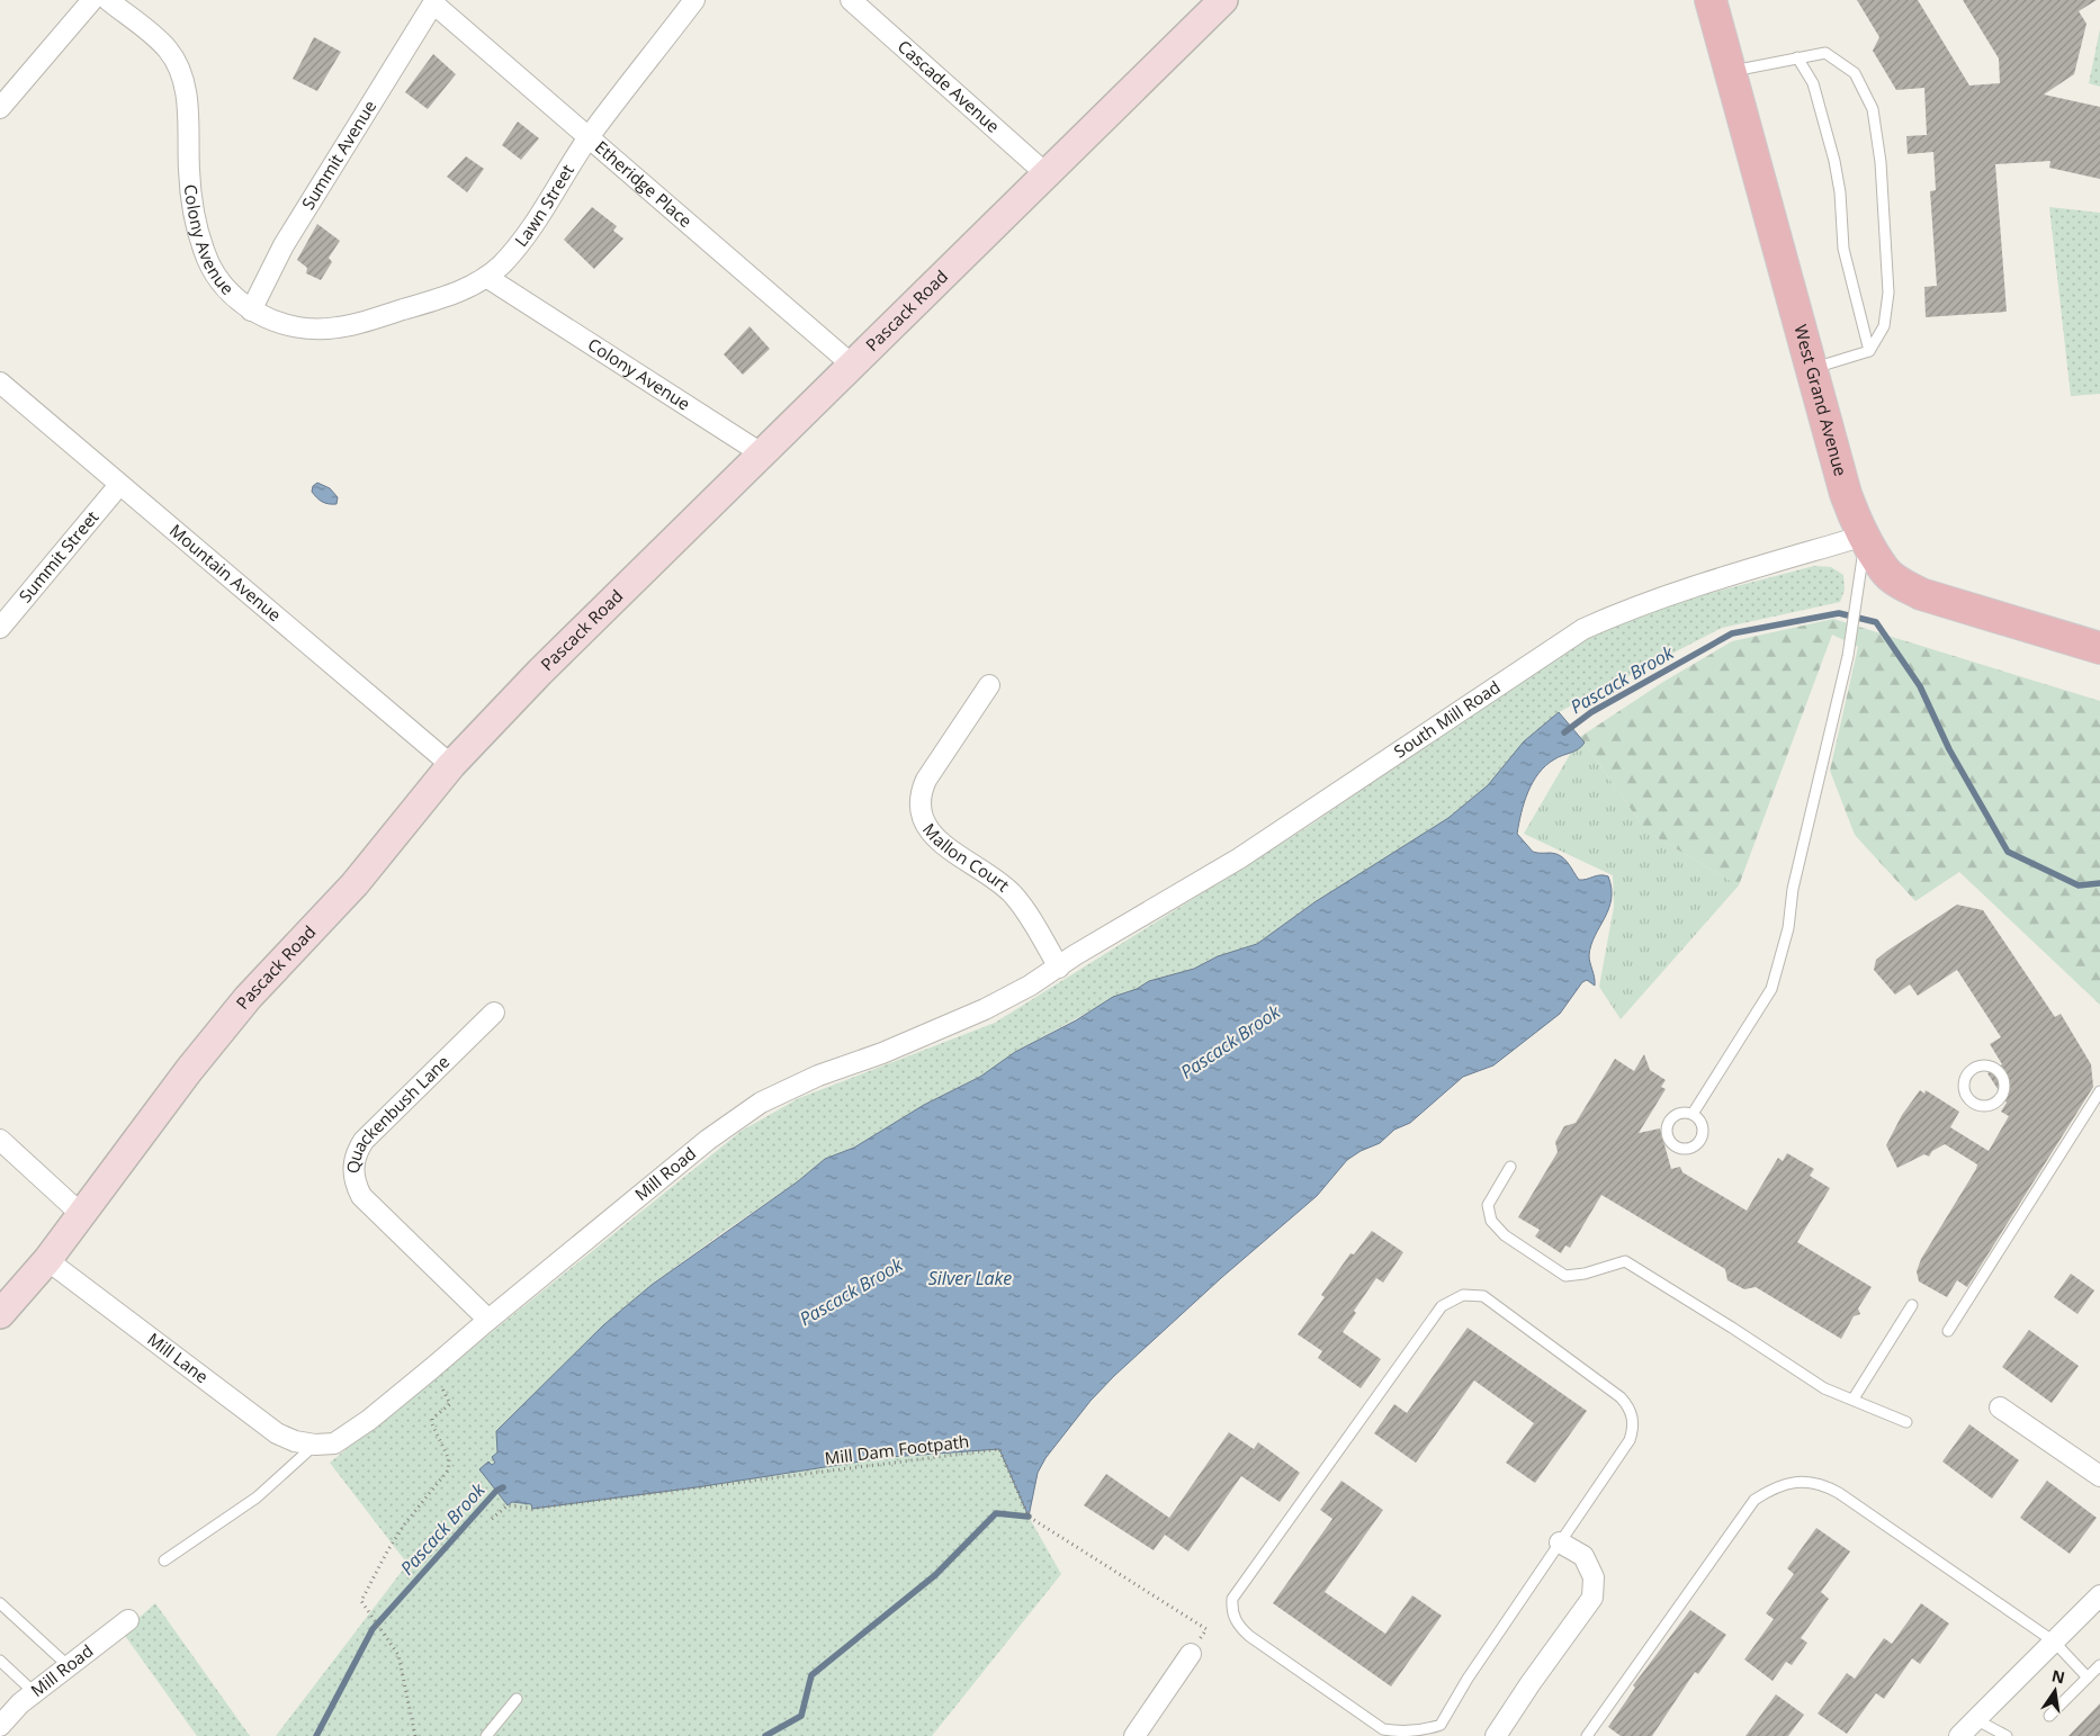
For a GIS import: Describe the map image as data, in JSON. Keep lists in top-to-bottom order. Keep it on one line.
{"streets":{"main road":["West Grand Avenue"],"street":["Cascade Avenue","Summit Avenue","Etheridge Place","Lawn Street","Colony Avenue","Pascack Road","Summit Street","Mountain Avenue","South Mill Road","Mallon Court","Quackenbush Lane","Mill Road","Mill Lane"],"path":["Mill Dam Footpath"]},"crossings":[["Cascade Avenue","Pascack Road"],["Summit Avenue","Etheridge Place"],["Summit Avenue","Colony Avenue"],["Etheridge Place","Lawn Street"],["Etheridge Place","Pascack Road"],["Lawn Street","Colony Avenue"],["Colony Avenue","Pascack Road"],["Pascack Road","Mountain Avenue"],["Pascack Road","Mill Lane"],["West Grand Avenue","South Mill Road"],["Summit Street","Mountain Avenue"],["South Mill Road","Mallon Court"],["South Mill Road","Mill Road"],["Mallon Court","Mill Road"],["Quackenbush Lane","Mill Road"],["Mill Road","Mill Lane"]],"water":["Pascack Brook","Silver Lake"],"north":"top"}
